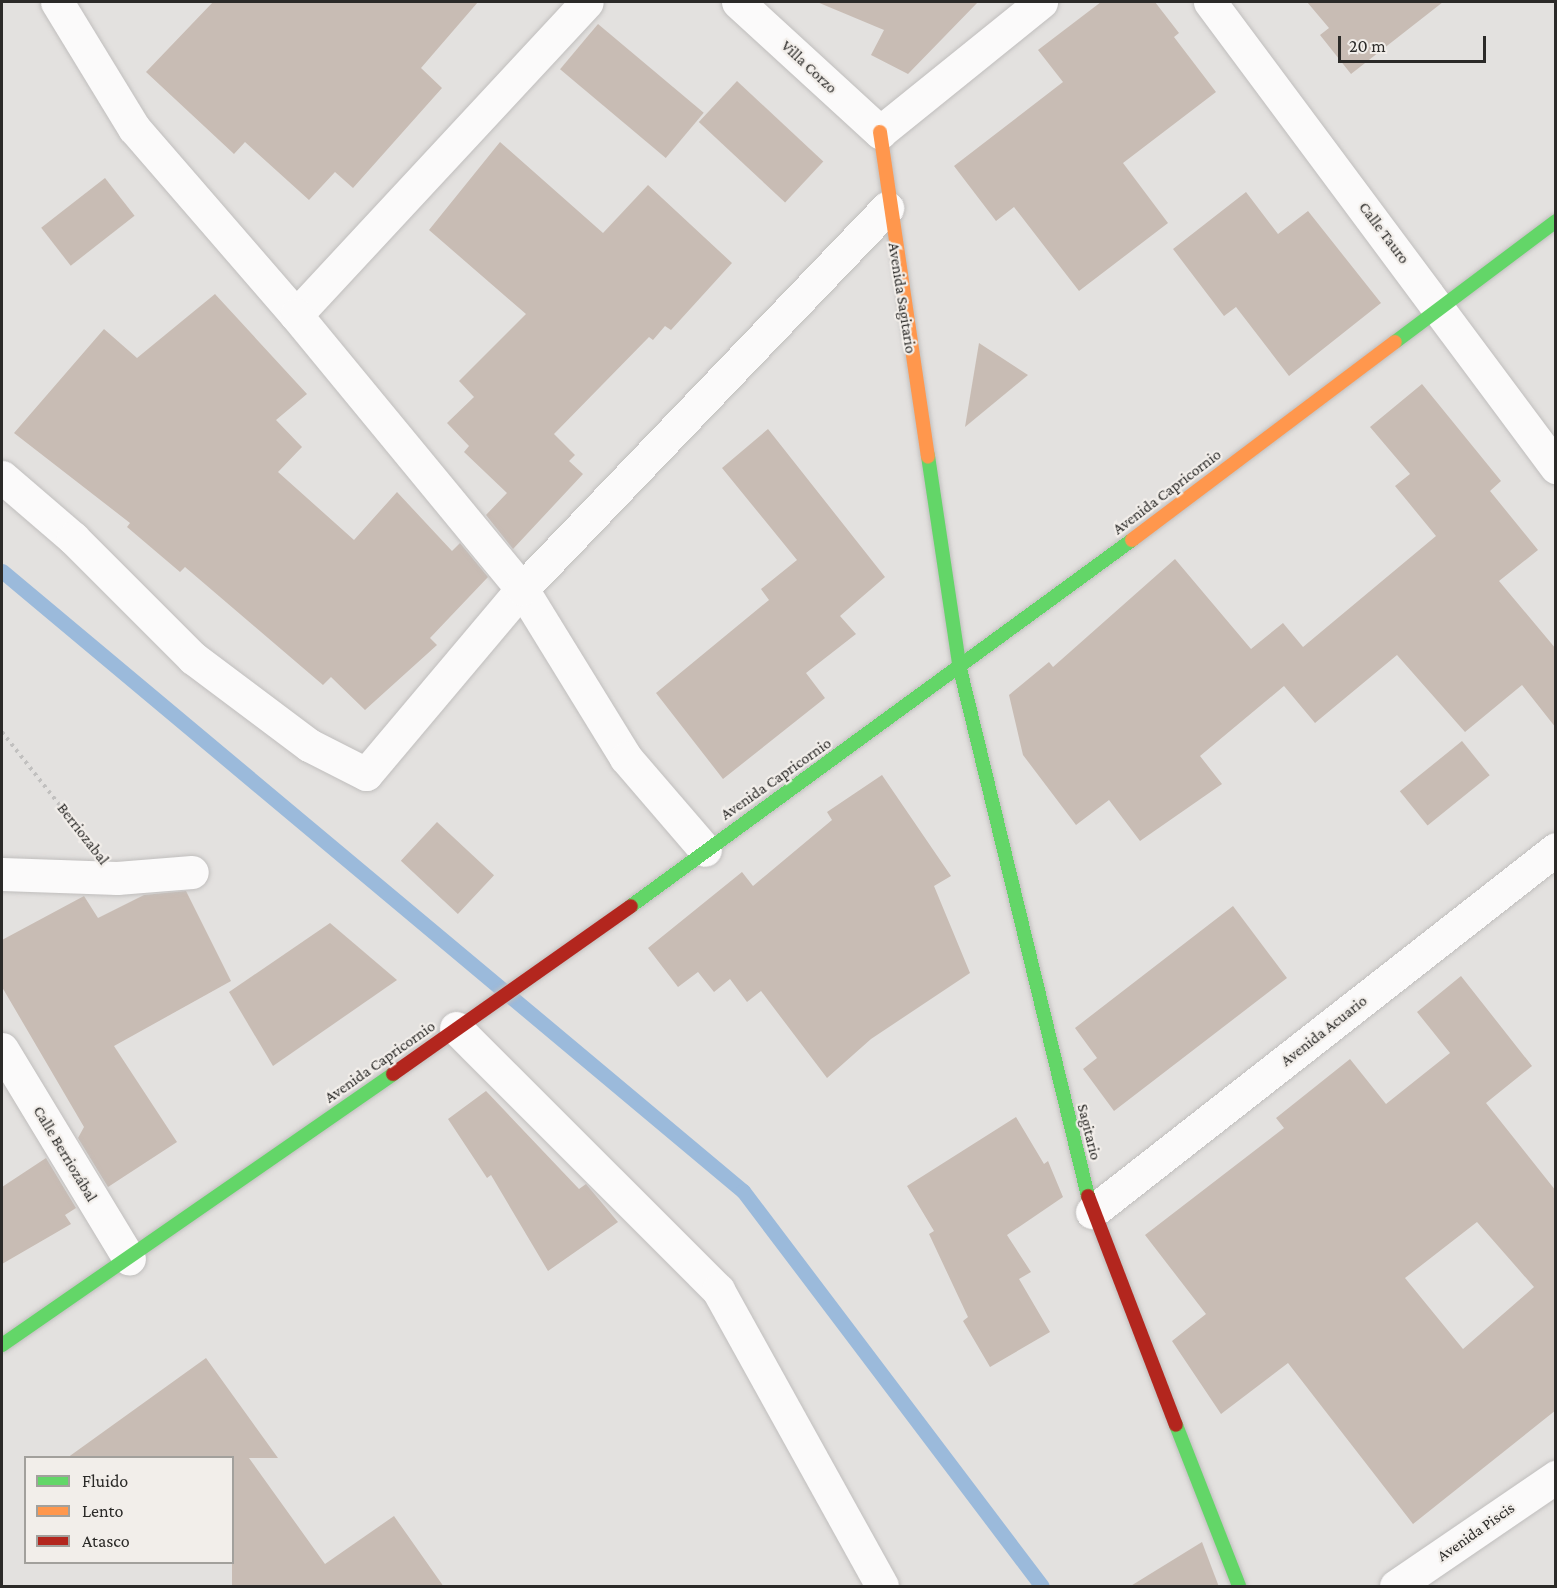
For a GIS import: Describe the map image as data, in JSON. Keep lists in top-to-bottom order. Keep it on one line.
{"streets":{"street":["Villa Corzo","Calle Tauro","Avenida Sagitario","Avenida Capricornio","Berriozabal","Avenida Acuario","Sagitario","Calle Berriozábal","Avenida Piscis"]},"crossings":[["Villa Corzo","Avenida Sagitario"],["Calle Tauro","Avenida Capricornio"],["Avenida Sagitario","Avenida Capricornio"],["Avenida Sagitario","Sagitario"],["Avenida Capricornio","Sagitario"],["Avenida Capricornio","Calle Berriozábal"],["Avenida Acuario","Sagitario"]],"legend":["Fluido","Lento","Atasco"],"scale_bar":"20 m"}
